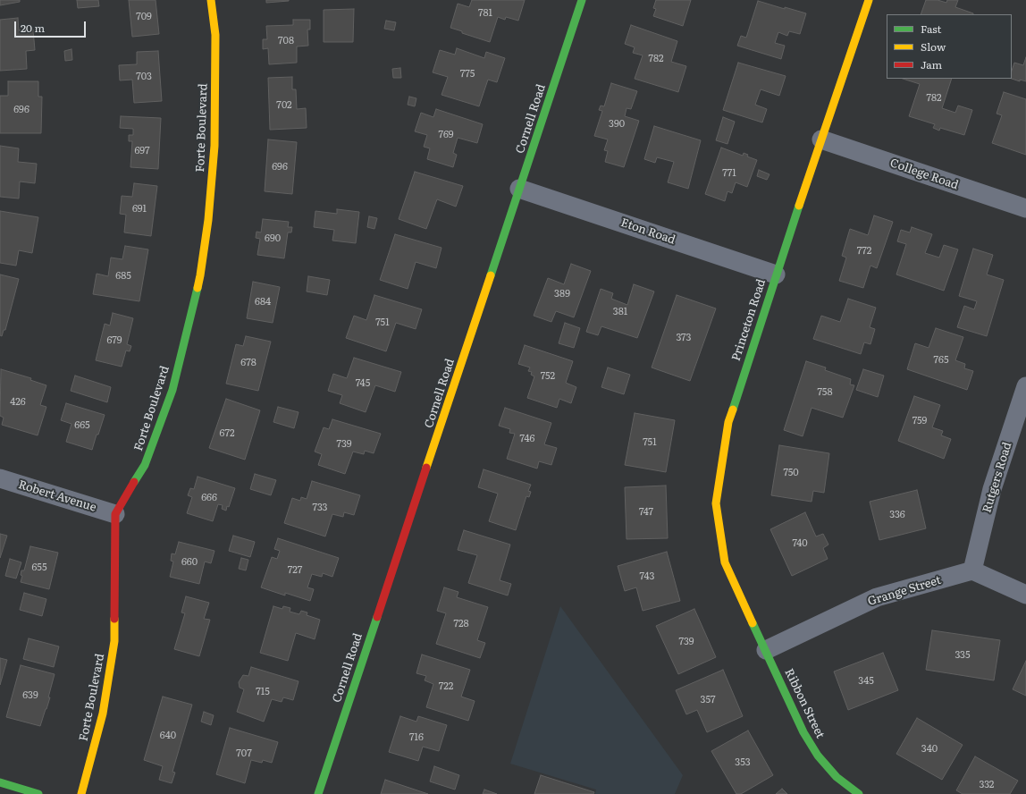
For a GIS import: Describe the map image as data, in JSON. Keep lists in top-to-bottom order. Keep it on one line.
{"streets":{"street":["Cornell Road","Forte Boulevard","College Road","Eton Road","Princeton Road","Rutgers Road","Robert Avenue","Grange Street","Ribbon Street"]},"crossings":[["Cornell Road","Eton Road"],["Forte Boulevard","Robert Avenue"],["College Road","Princeton Road"],["Eton Road","Princeton Road"],["Princeton Road","Grange Street"],["Princeton Road","Ribbon Street"],["Rutgers Road","Grange Street"],["Grange Street","Ribbon Street"]],"house_numbers":["781","709","708","782","775","703","782","702","696","390","769","697","696","771","691","690","772","685","389","684","381","751","373","679","765","678","752","745","758","426","759","665","672","746","751","739","750","666","733","747","336","740","660","655","727","743","728","739","335","345","722","715","639","357","640","716","340","707","353","332"],"legend":["Fast","Slow","Jam"],"scale_bar":"20 m"}
